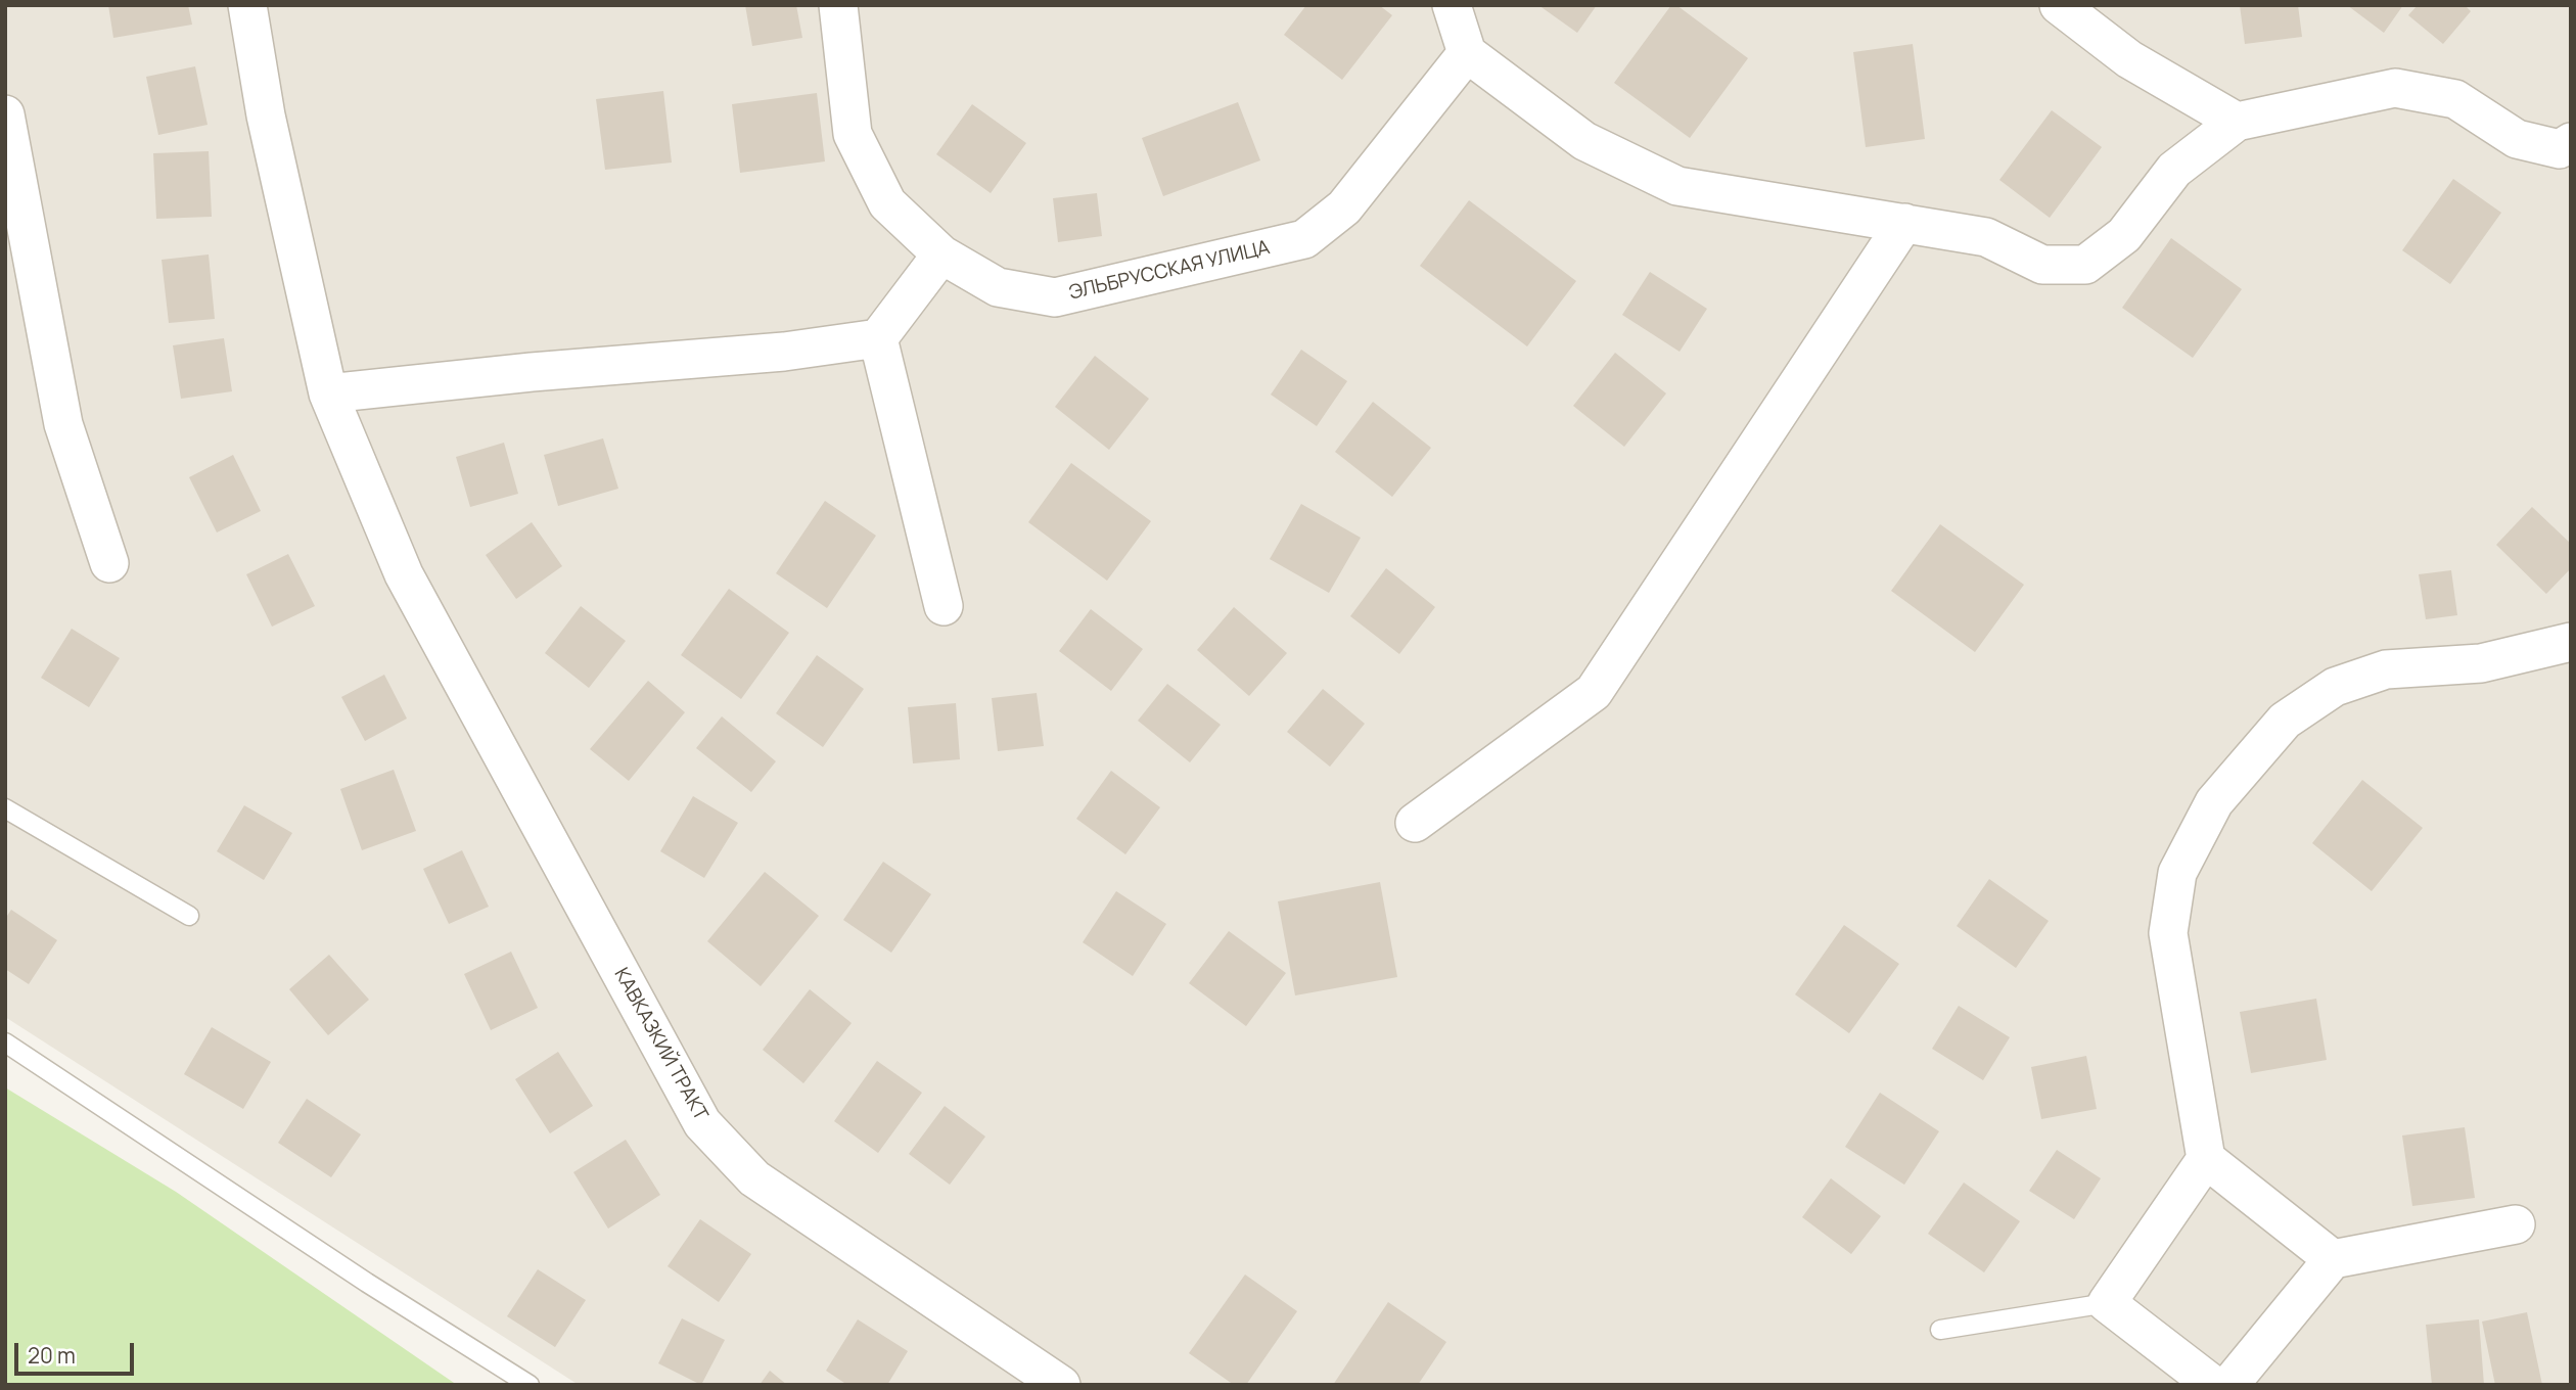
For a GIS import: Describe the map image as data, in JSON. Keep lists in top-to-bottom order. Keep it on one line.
{"streets":{"street":["ЭЛЬБРУССКАЯ УЛИЦА","КАВКАЗКИЙ ТРАКТ"]},"scale_bar":"20 m"}
